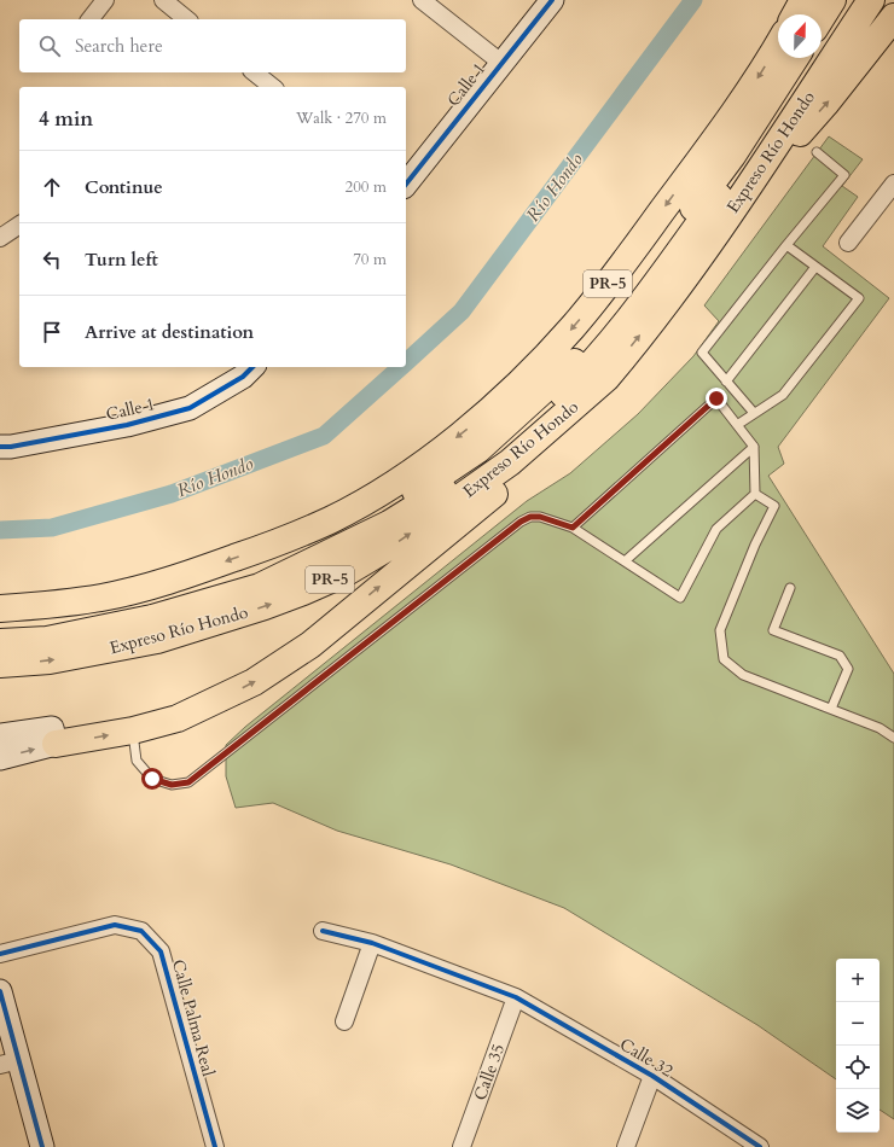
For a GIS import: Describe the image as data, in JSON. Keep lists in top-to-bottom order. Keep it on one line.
{"streets":{"highway":["Expreso Río Hondo","PR-5"],"street":["Calle 1","Calle Palma Real","Calle 32","Calle 35"]},"crossings":[["Calle 32","Calle 35"]],"water":["Río Hondo"],"north":"top","page":{"search":"Search here","heading":["4 min","Walk · 270 m"],"list":[["Continue","200 m"],["Turn left","70 m"],"Arrive at destination"],"map_buttons":["+","−"]}}
